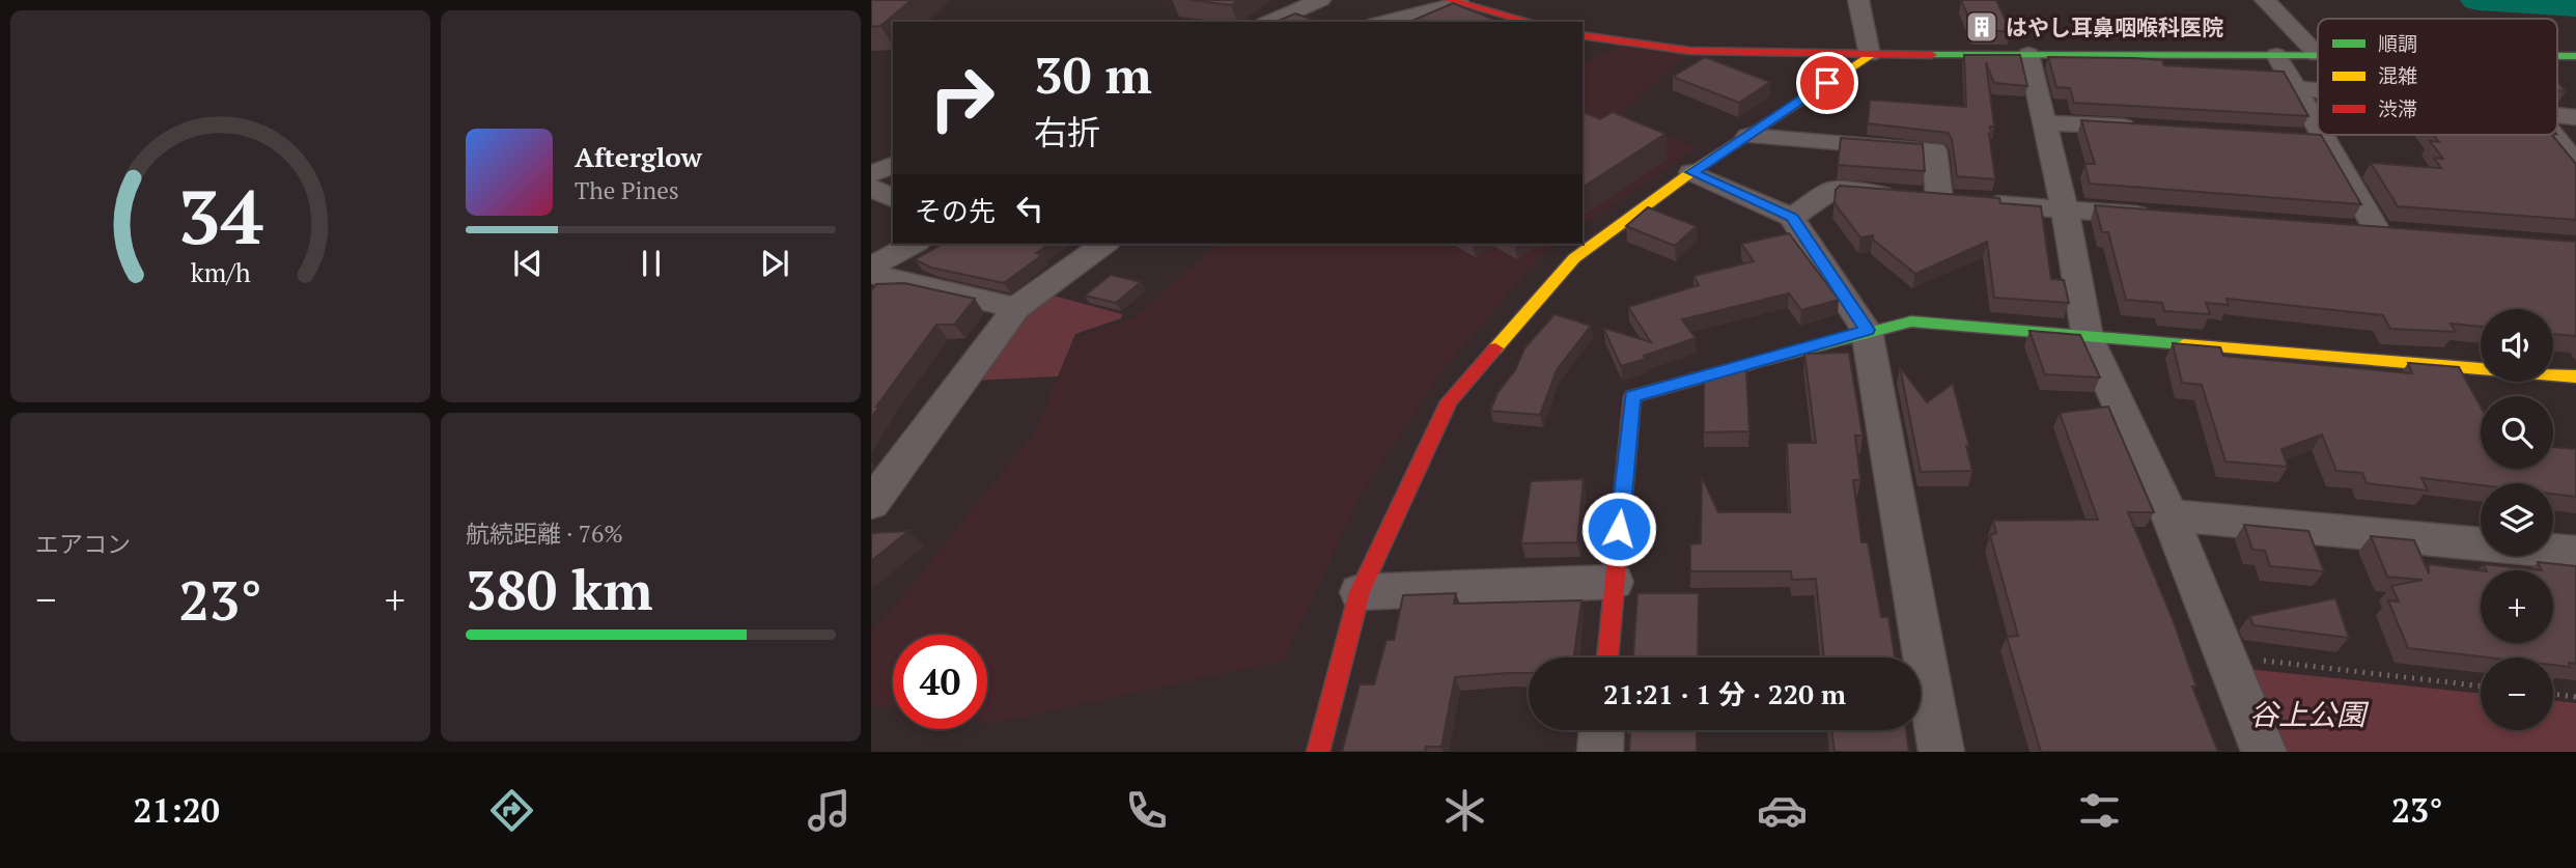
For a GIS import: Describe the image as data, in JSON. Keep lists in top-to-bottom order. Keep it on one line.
{"parks":["谷上公園"],"places":{"building":["はやし耳鼻咽喉科医院"]},"legend":["順調","混雑","渋滞"],"page":{"turn":["30 m","右折"],"song":["Afterglow","The Pines"],"then":"その先","map_buttons":["+","−"],"tile":["エアコン",["航続距離 · 76%","380 km"]],"heat":["−","23°","+"],"limit":"40","trip":"21:21 · 1 分 · 220 m","tabs":["21:20","23°"],"gauge":["34","km/h"]}}
